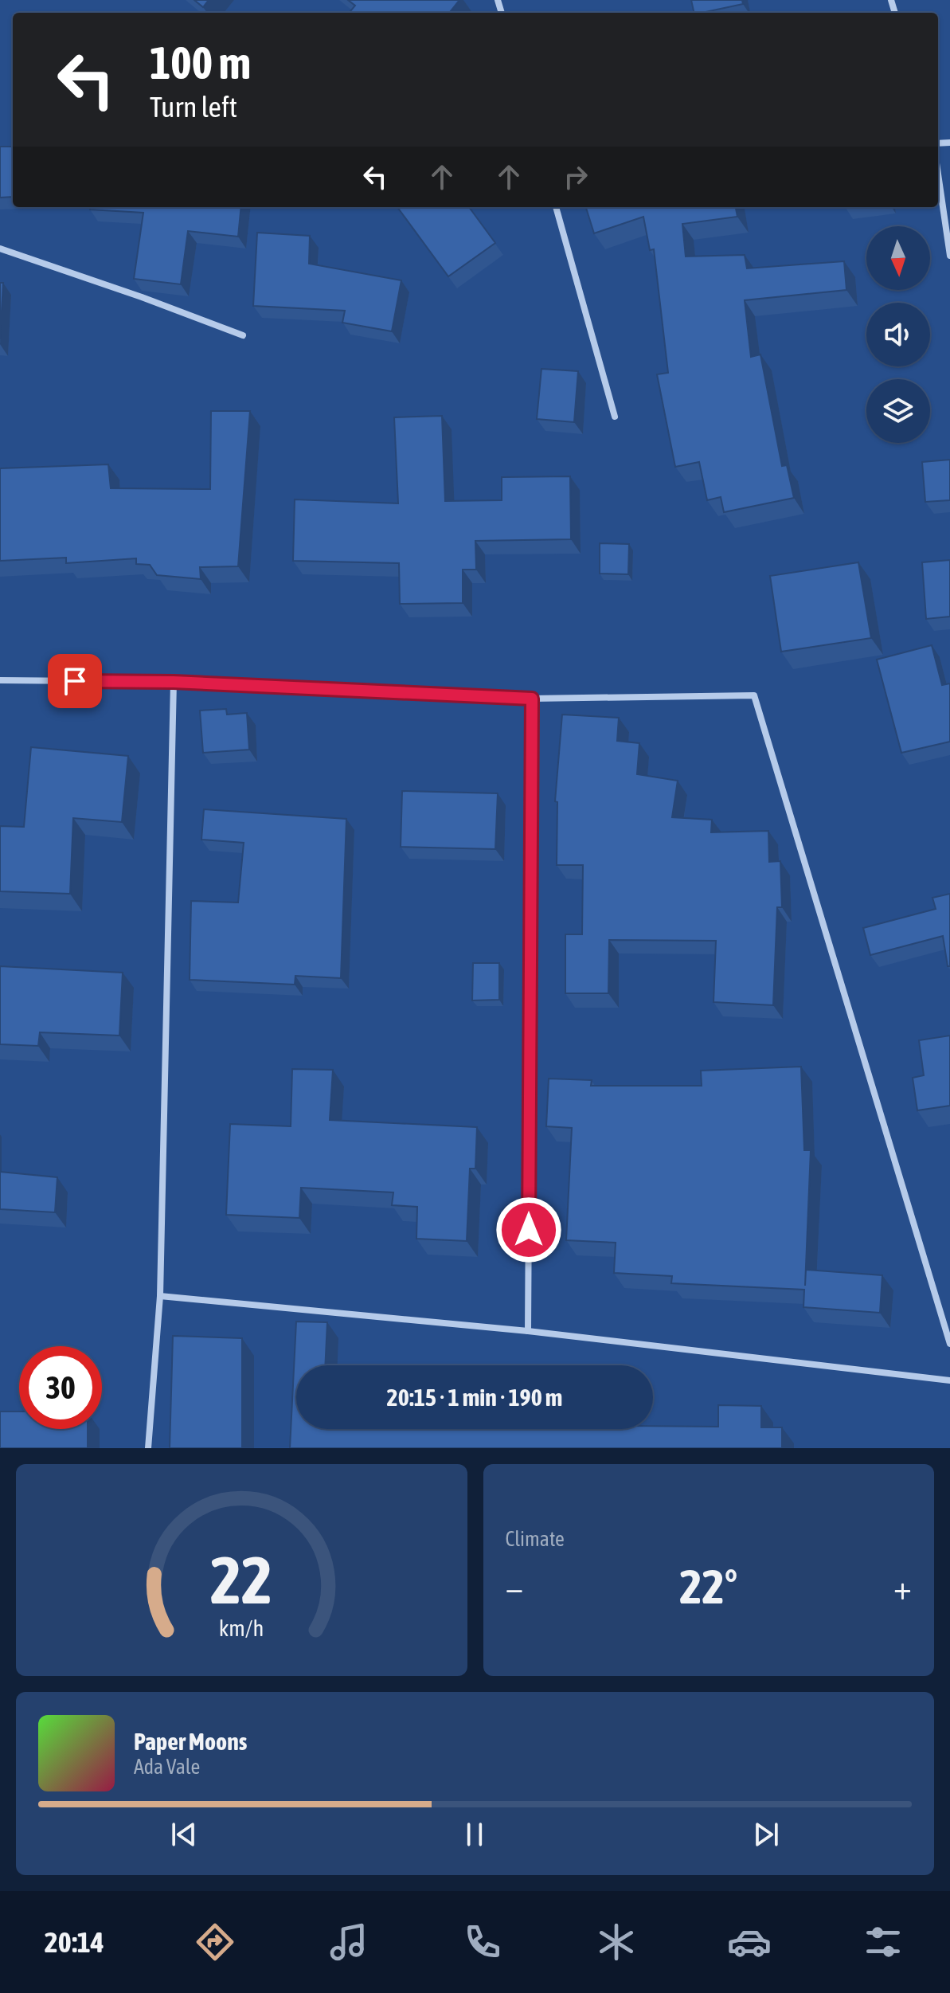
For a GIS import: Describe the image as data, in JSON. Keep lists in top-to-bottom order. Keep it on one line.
{"north":"bottom","page":{"turn":["100 m","Turn left"],"limit":"30","trip":"20:15 · 1 min · 190 m","tile":"Climate","heat":["−","22°","+"],"song":["Paper Moons","Ada Vale"],"tabs":"20:14","gauge":["22","km/h"]}}
